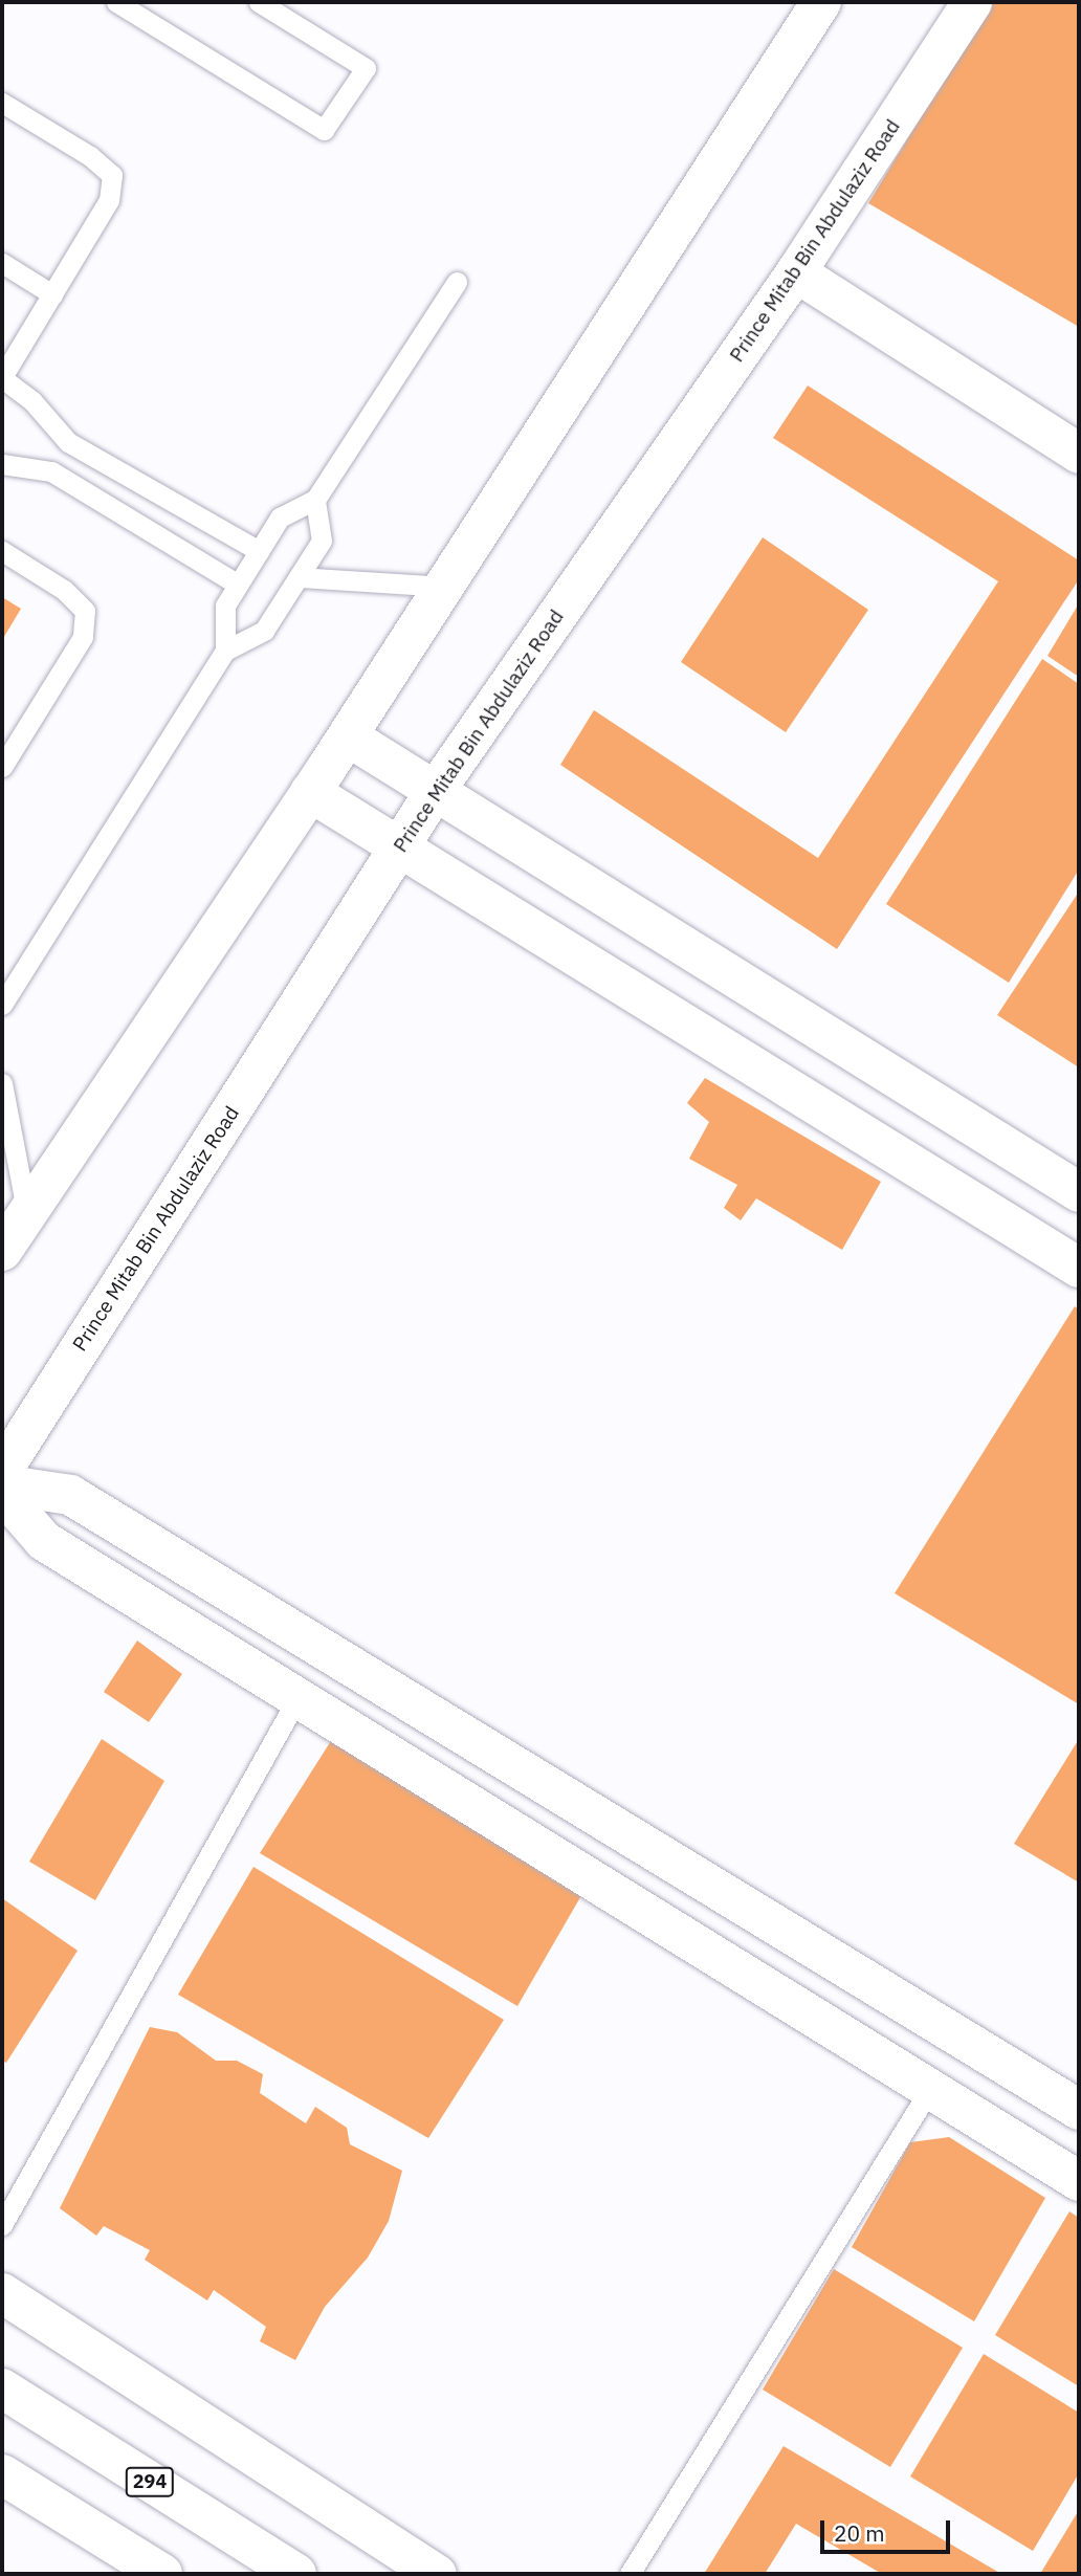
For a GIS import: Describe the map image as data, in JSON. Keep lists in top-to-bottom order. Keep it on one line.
{"streets":{"street":["Prince Mitab Bin Abdulaziz Road","294"]},"scale_bar":"20 m"}
